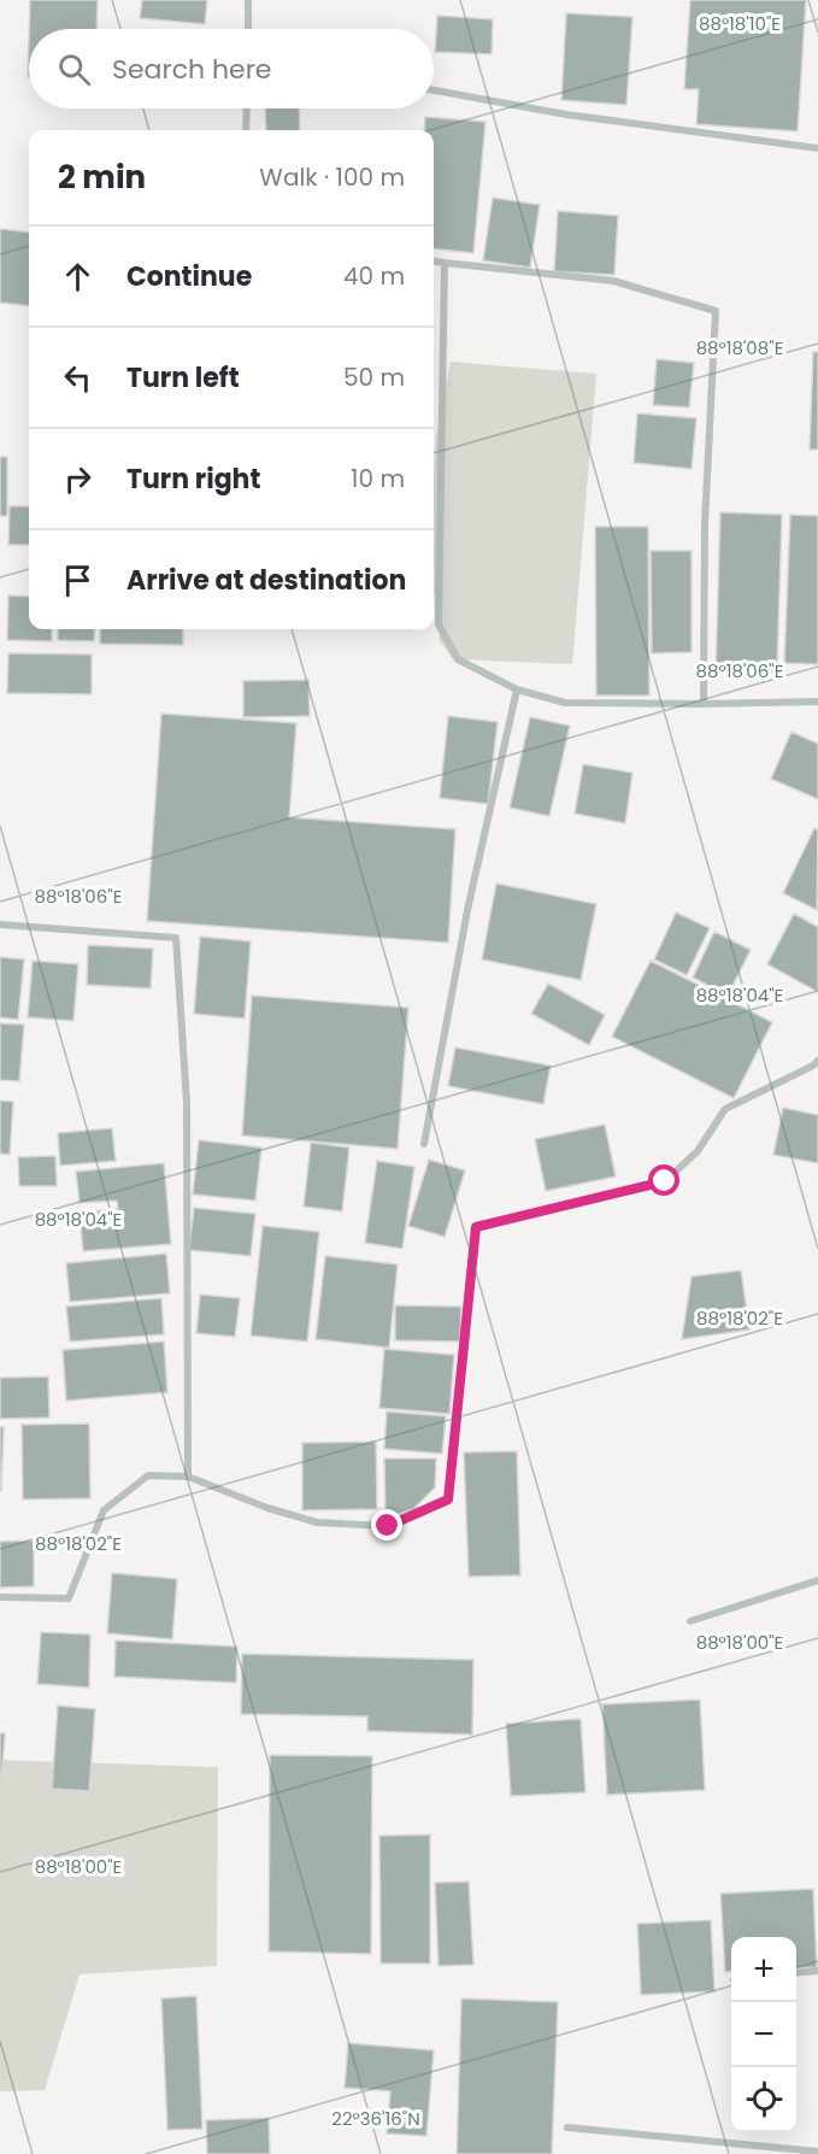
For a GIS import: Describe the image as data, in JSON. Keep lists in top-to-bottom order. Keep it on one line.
{"page":{"search":"Search here","heading":["2 min","Walk · 100 m"],"list":[["Continue","40 m"],["Turn left","50 m"],["Turn right","10 m"],"Arrive at destination"],"map_buttons":["+","−"]},"coordinates":["88°18'10\"E","88°18'08\"E","88°18'06\"E","88°18'04\"E","88°18'02\"E","88°18'00\"E","22°36'16\"N"]}
